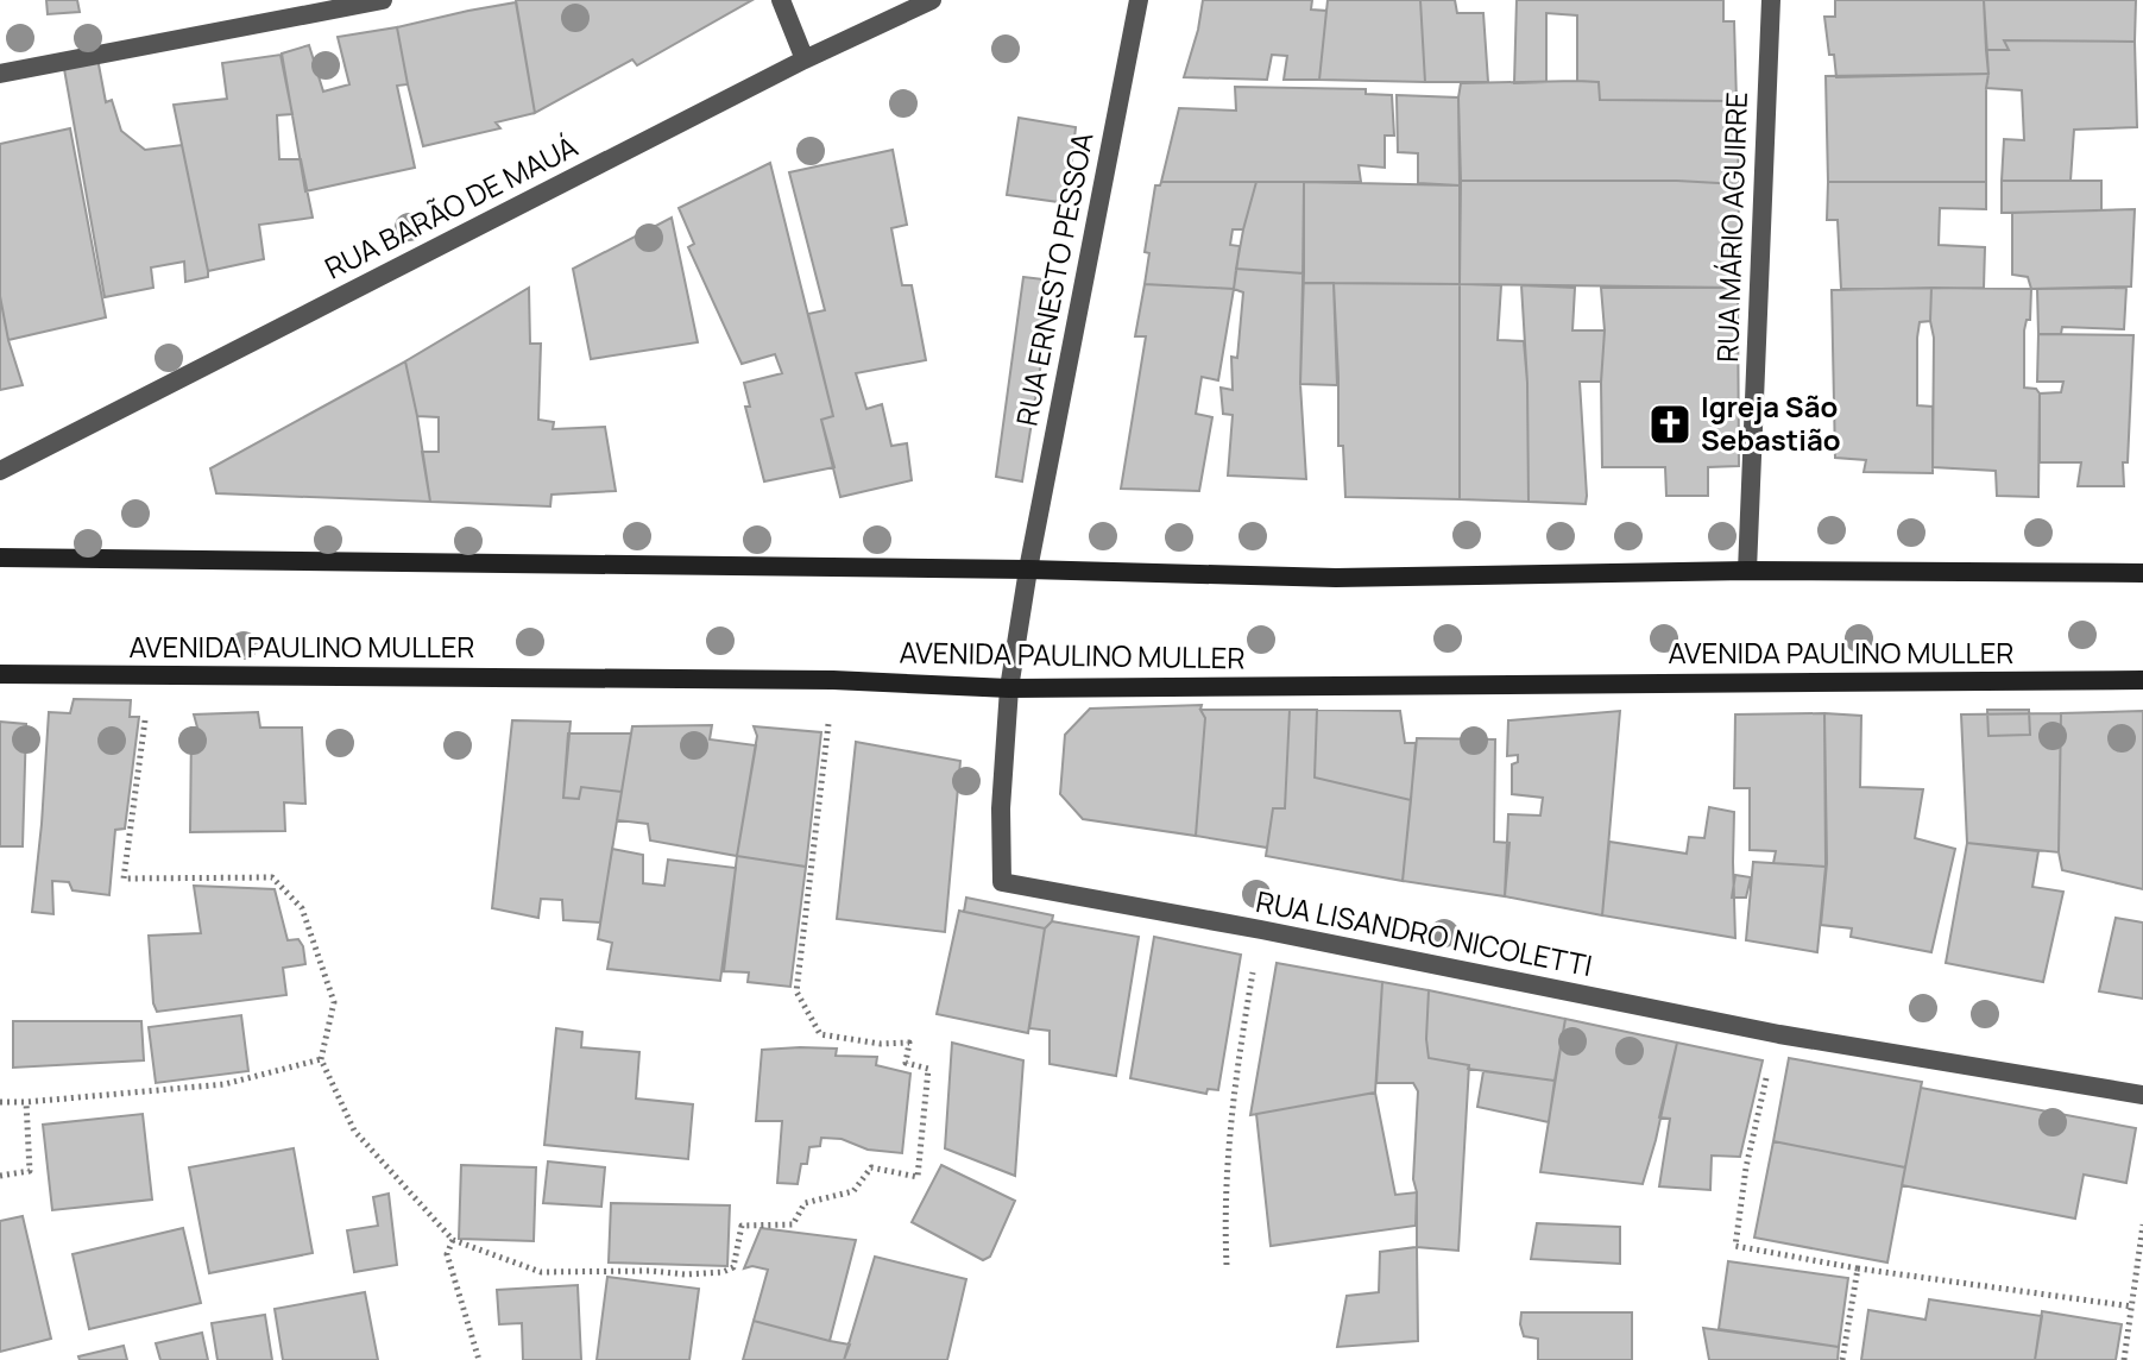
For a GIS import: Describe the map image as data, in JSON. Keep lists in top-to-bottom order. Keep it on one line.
{"streets":{"main road":["AVENIDA PAULINO MULLER"],"street":["RUA BARÃO DE MAUÁ","RUA MÁRIO AGUIRRE","RUA ERNESTO PESSOA","RUA LISANDRO NICOLETTI"]},"crossings":[["RUA ERNESTO PESSOA","RUA LISANDRO NICOLETTI"],["AVENIDA PAULINO MULLER","RUA LISANDRO NICOLETTI"]],"places":{"church":["Igreja São Sebastião"]}}
